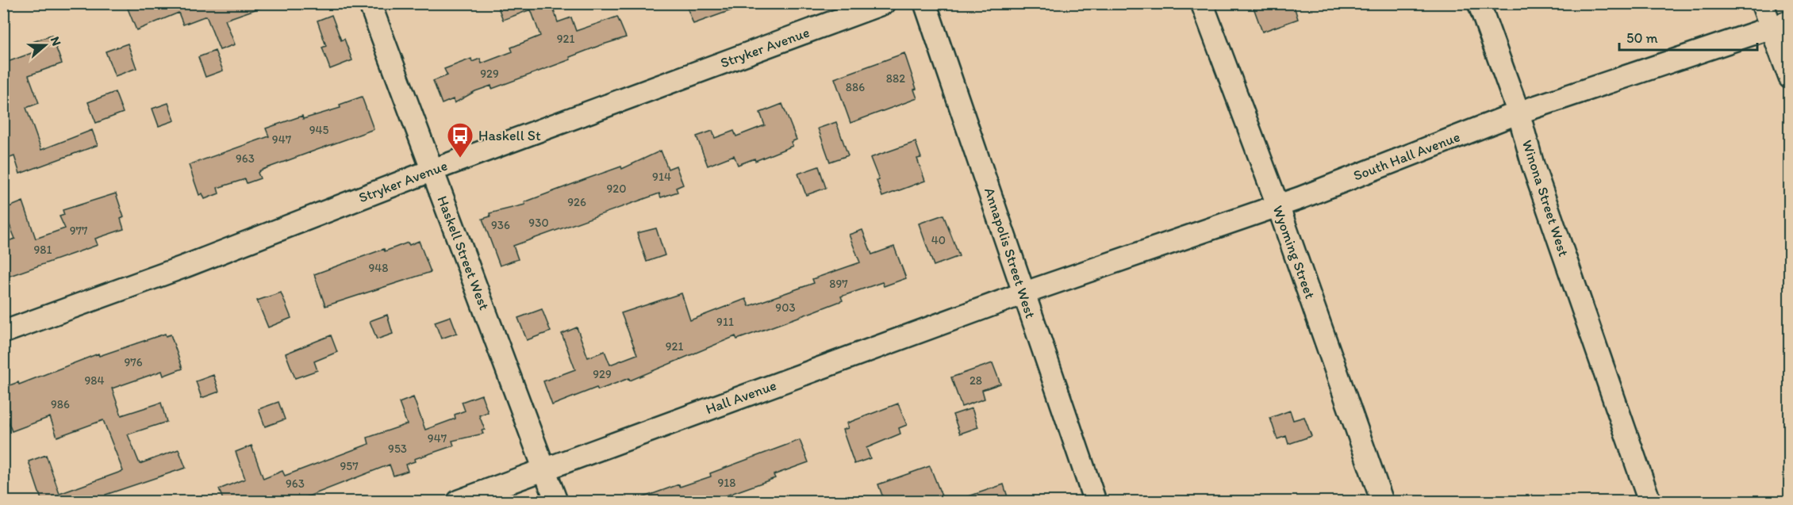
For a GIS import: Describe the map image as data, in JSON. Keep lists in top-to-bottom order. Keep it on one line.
{"streets":{"street":["Stryker Avenue","South Hall Avenue","Winona Street West","Wyoming Street","Haskell Street West","Annapolis Street West","Hall Avenue"]},"crossings":[["Stryker Avenue","Haskell Street West"],["South Hall Avenue","Winona Street West"],["South Hall Avenue","Wyoming Street"],["South Hall Avenue","Annapolis Street West"],["South Hall Avenue","Hall Avenue"],["Haskell Street West","Hall Avenue"],["Annapolis Street West","Hall Avenue"]],"places":{"bus stop":["Haskell St"]},"house_numbers":["921","929","882","886","945","947","963","914","920","926","930","936","977","40","981","948","897","903","911","921","976","929","984","28","986","947","953","957","918","963"],"scale_bar":"50 m","north":"right"}
